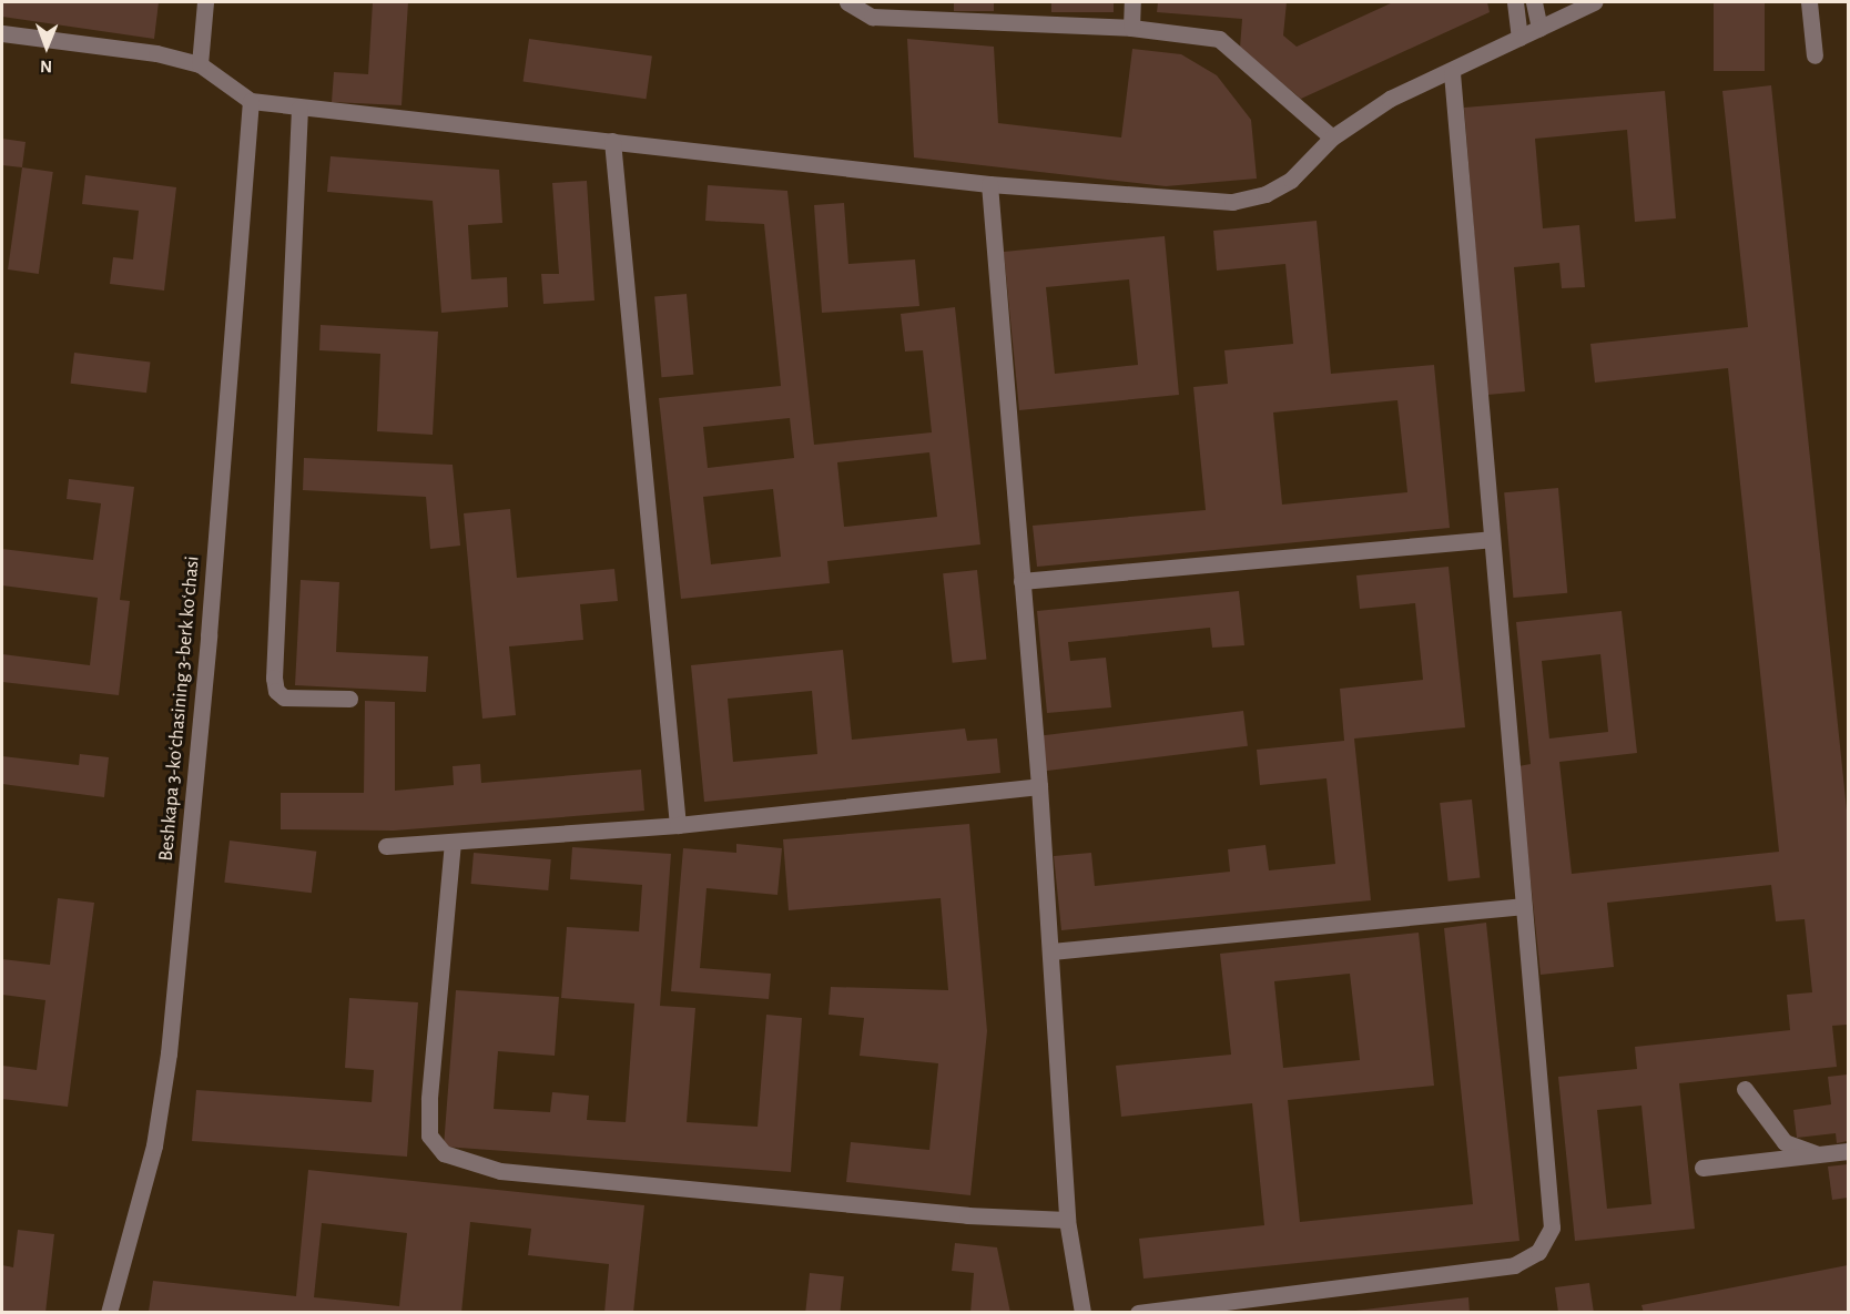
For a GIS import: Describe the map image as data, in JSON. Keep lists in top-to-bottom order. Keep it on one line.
{"streets":{"street":["Beshkapa 3-koʻchasining 3-berk koʻchasi"]},"north":"bottom"}
